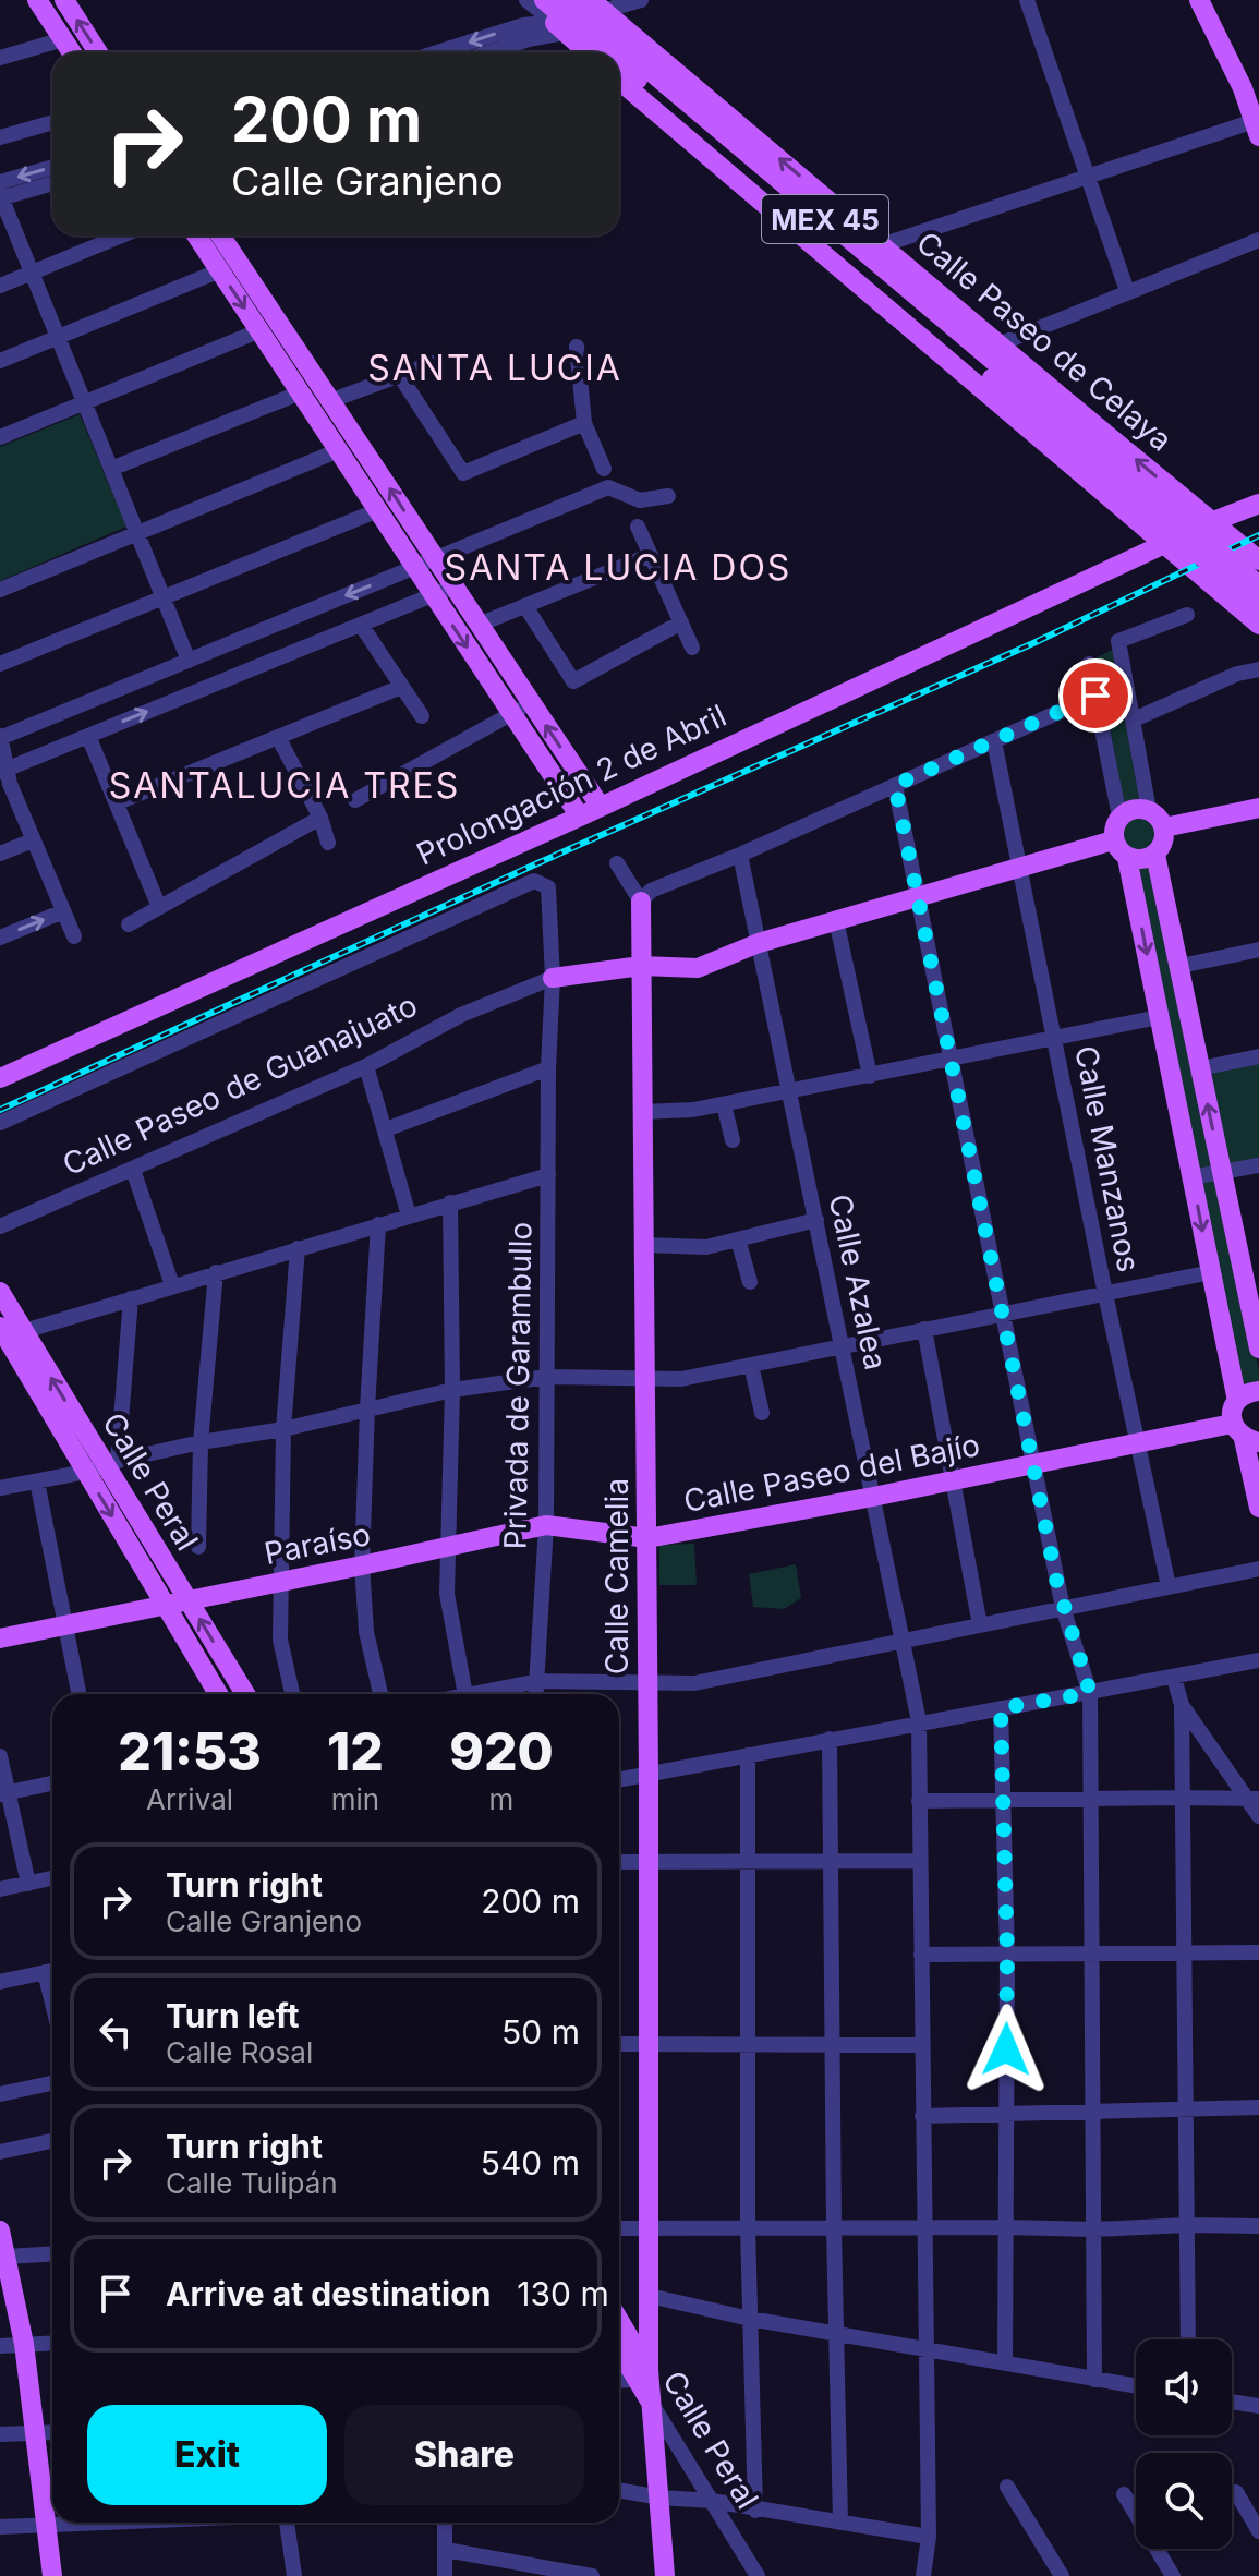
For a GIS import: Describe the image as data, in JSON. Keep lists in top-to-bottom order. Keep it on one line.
{"streets":{"main road":["MEX 45","Calle Paseo de Celaya","Prolongación 2 de Abril","Calle Paseo del Bajío","Calle Peral","Paraíso","Calle Camelia"],"street":["Calle Paseo de Guanajuato","Calle Manzanos","Calle Azalea","Privada de Garambullo"]},"crossings":[["MEX 45","Calle Paseo de Celaya"],["Calle Paseo de Celaya","Prolongación 2 de Abril"],["Calle Paseo de Guanajuato","Privada de Garambullo"],["Calle Manzanos","Calle Paseo del Bajío"],["Calle Azalea","Calle Paseo del Bajío"],["Privada de Garambullo","Paraíso"],["Calle Paseo del Bajío","Paraíso"],["Calle Paseo del Bajío","Calle Camelia"],["Calle Peral","Paraíso"],["Calle Peral","Calle Camelia"],["Paraíso","Calle Camelia"]],"districts":["SANTA LUCIA","SANTA LUCIA DOS","SANTALUCIA TRES"],"page":{"turn":["200 m","Calle Granjeno"],"eta":["21:53","Arrival","12","min","920","m"],"list":[{"name":"Turn right","note":"Calle Granjeno","value":"200 m"},{"name":"Turn left","note":"Calle Rosal","value":"50 m"},{"name":"Turn right","note":"Calle Tulipán","value":"540 m"},{"name":"Arrive at destination","value":"130 m"}],"buttons":["Exit","Share"]}}
